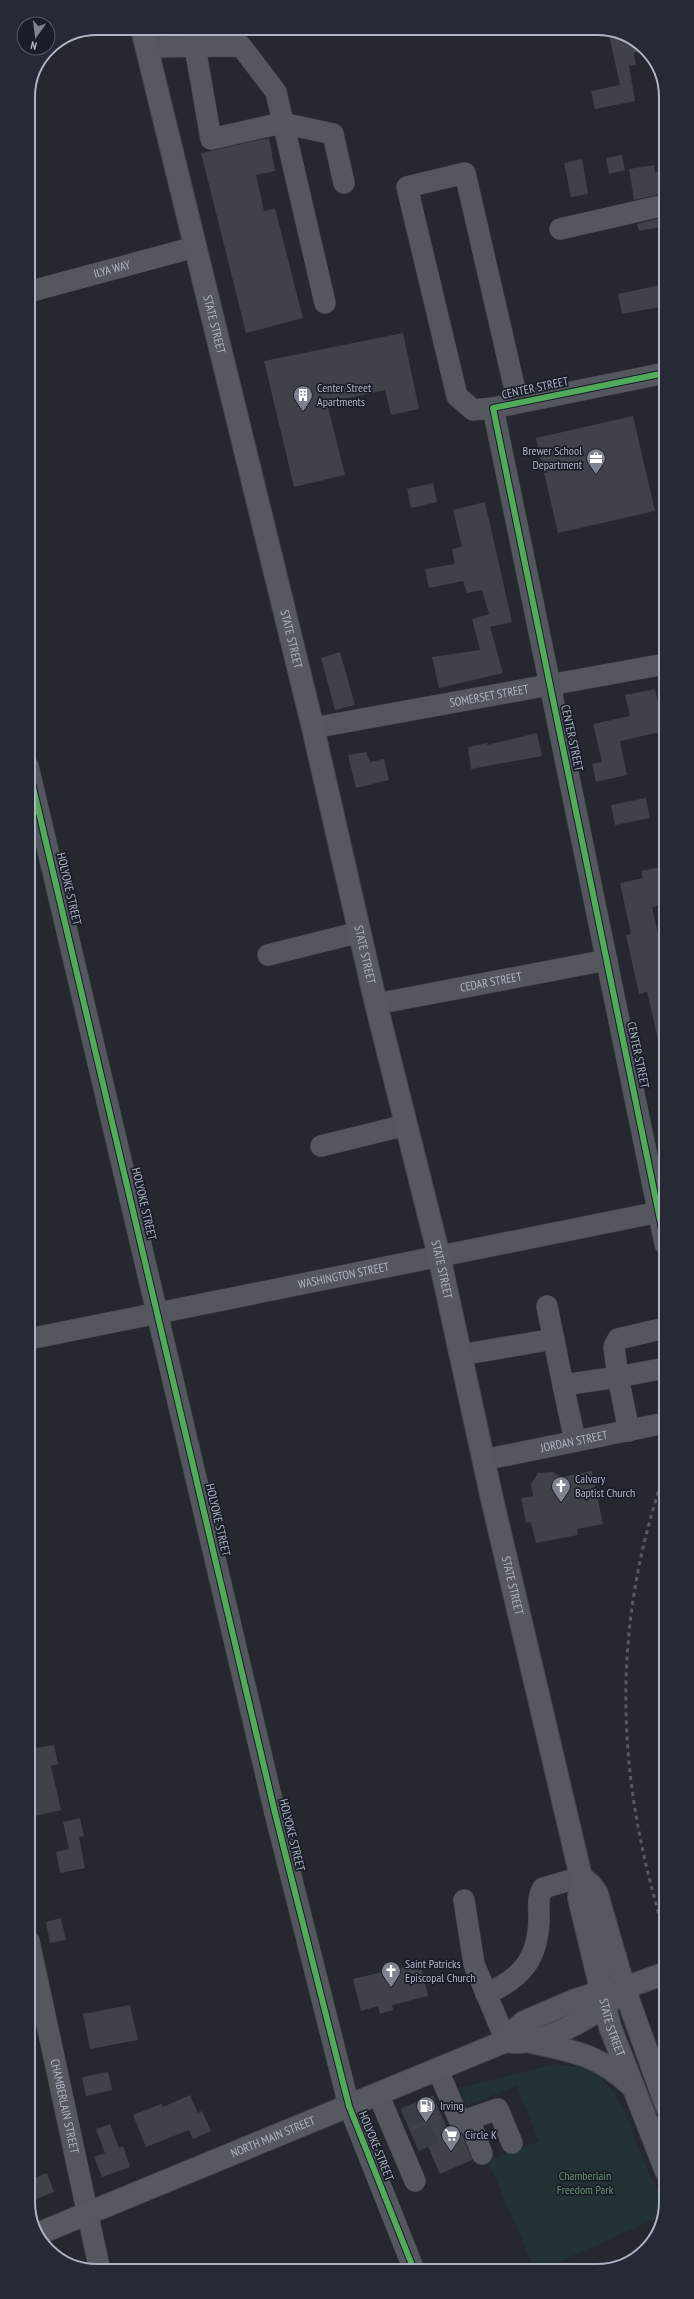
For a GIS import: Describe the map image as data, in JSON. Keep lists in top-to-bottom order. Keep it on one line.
{"streets":{"main road":["STATE STREET","NORTH MAIN STREET"],"street":["ILYA WAY","CENTER STREET","SOMERSET STREET","HOLYOKE STREET","CEDAR STREET","WASHINGTON STREET","JORDAN STREET","CHAMBERLAIN STREET"]},"crossings":[["ILYA WAY","STATE STREET"],["STATE STREET","SOMERSET STREET"],["STATE STREET","CEDAR STREET"],["STATE STREET","WASHINGTON STREET"],["STATE STREET","JORDAN STREET"],["STATE STREET","NORTH MAIN STREET"],["CENTER STREET","SOMERSET STREET"],["CENTER STREET","CEDAR STREET"],["CENTER STREET","WASHINGTON STREET"],["HOLYOKE STREET","WASHINGTON STREET"],["HOLYOKE STREET","NORTH MAIN STREET"],["CHAMBERLAIN STREET","NORTH MAIN STREET"]],"parks":["Chamberlain Freedom Park"],"places":{"building":["Center Street Apartments"],"office":["Brewer School Department"],"church":["Calvary Baptist Church","Saint Patricks Episcopal Church"],"fuel station":["Irving"],"supermarket":["Circle K"]},"north":"bottom"}
